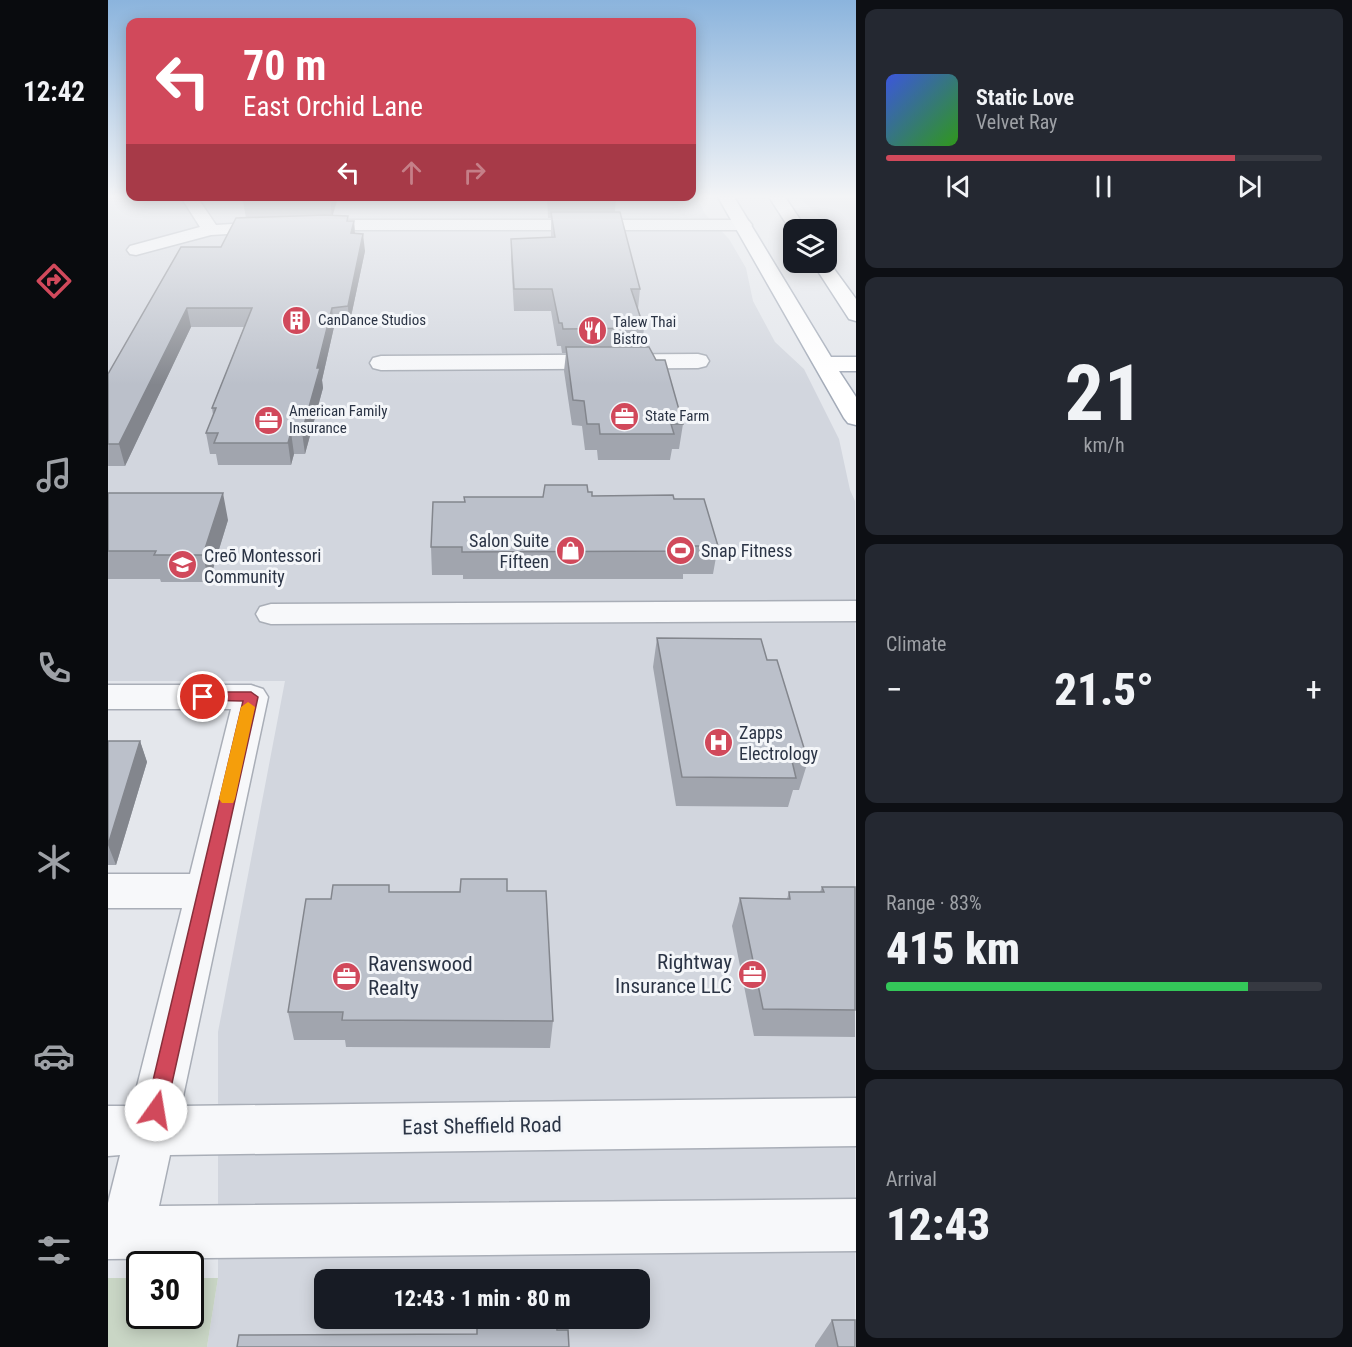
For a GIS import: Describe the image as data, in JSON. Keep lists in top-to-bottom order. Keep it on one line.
{"streets":{"street":["East Sheffield Road"]},"places":{"building":["CanDance Studios"],"restaurant":["Talew Thai Bistro"],"office":["State Farm","American Family Insurance","Rightway Insurance LLC","Ravenswood Realty"],"shop":["Salon Suite Fifteen"],"sports":["Snap Fitness"],"school or university":["Creō Montessori Community"],"hospital":["Zapps Electrology"]},"page":{"tabs":"12:42","turn":["70 m","East Orchid Lane"],"song":["Static Love","Velvet Ray"],"tile":[["21","km/h"],"Climate",["Range · 83%","415 km"],["Arrival","12:43"]],"heat":["−","21.5°","+"],"limit":"30","trip":"12:43 · 1 min · 80 m"}}
